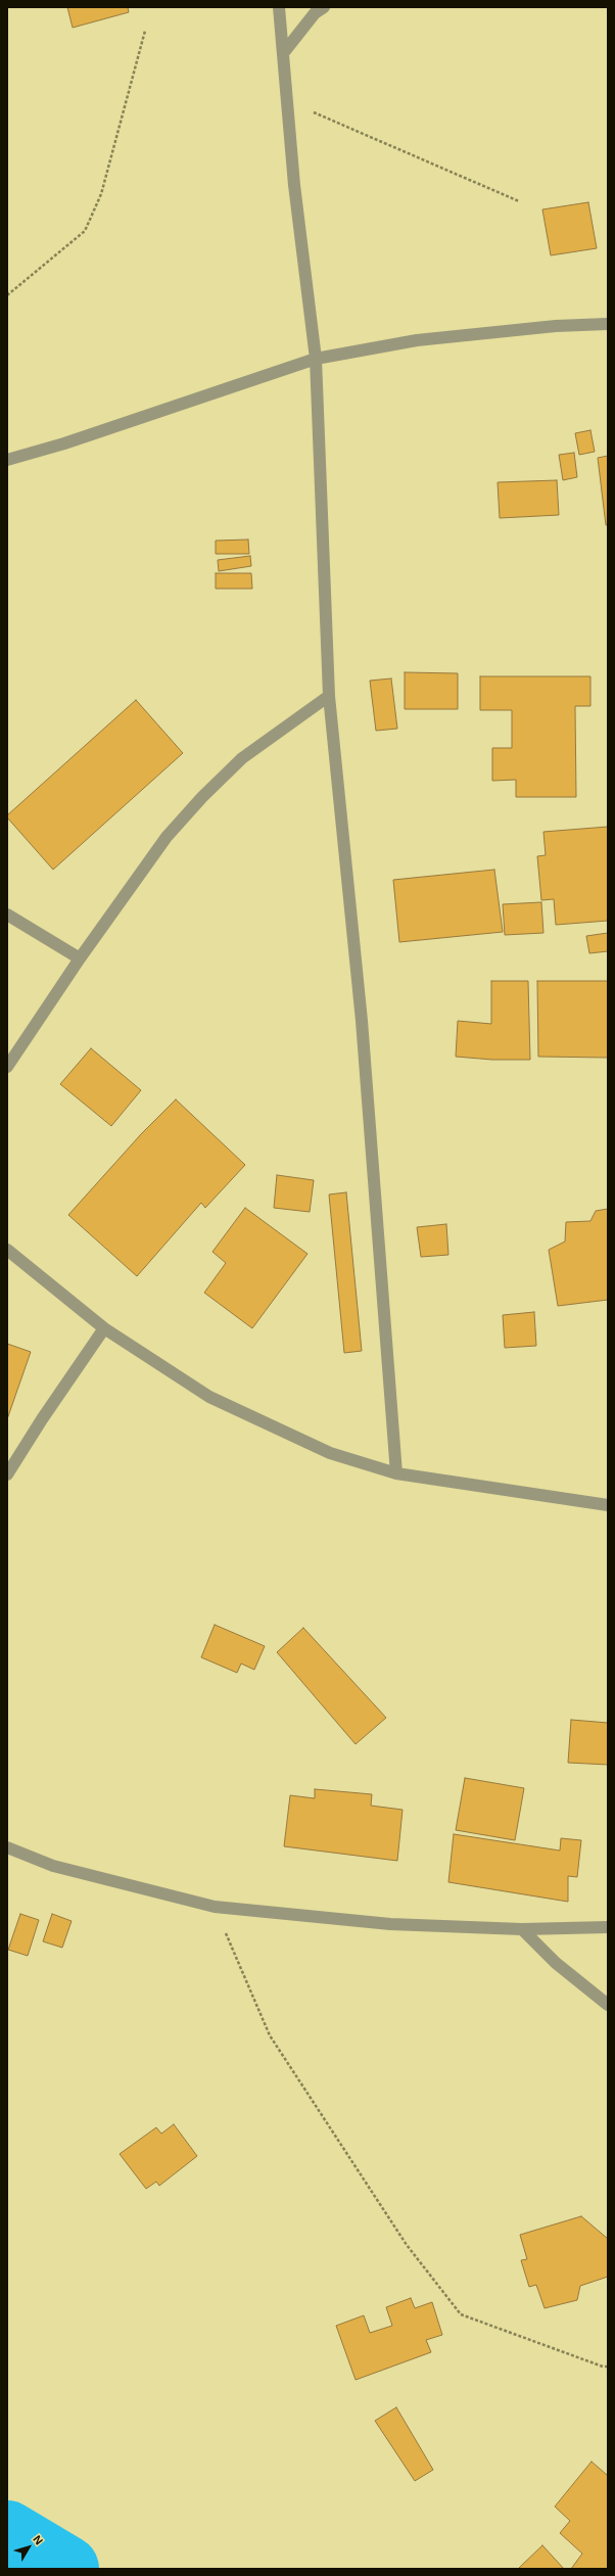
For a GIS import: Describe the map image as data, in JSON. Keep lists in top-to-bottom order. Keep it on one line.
{"north":"top right"}
